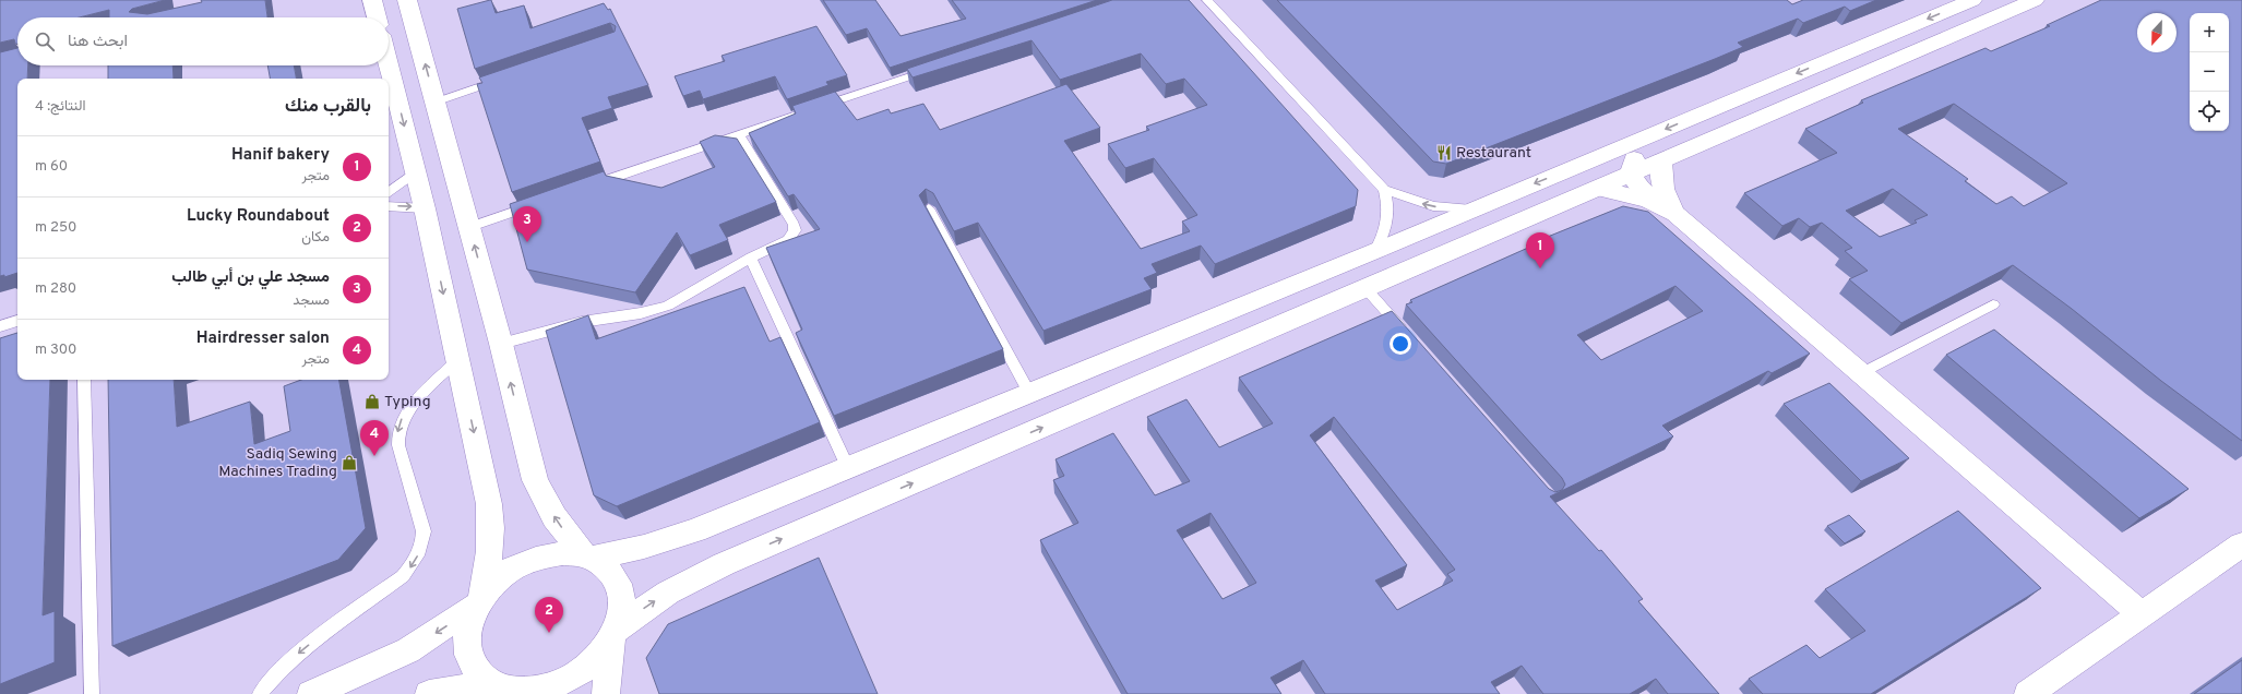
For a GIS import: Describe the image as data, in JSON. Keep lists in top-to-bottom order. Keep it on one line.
{"places":{"restaurant":["Restaurant"],"shop":["Typing","Sadiq Sewing Machines Trading"]},"north":"bottom","page":{"map_buttons":["+","−"],"search":"ابحث هنا","heading":["بالقرب منك","النتائج: 4"],"list":[{"mark":"1","name":"Hanif bakery","note":"متجر","value":"60 m"},{"mark":"2","name":"Lucky Roundabout","note":"مكان","value":"250 m"},{"mark":"3","name":"مسجد علي بن أبي طالب","note":"مسجد","value":"280 m"},{"mark":"4","name":"Hairdresser salon","note":"متجر","value":"300 m"}],"pins":["3","1","4","2"]}}
